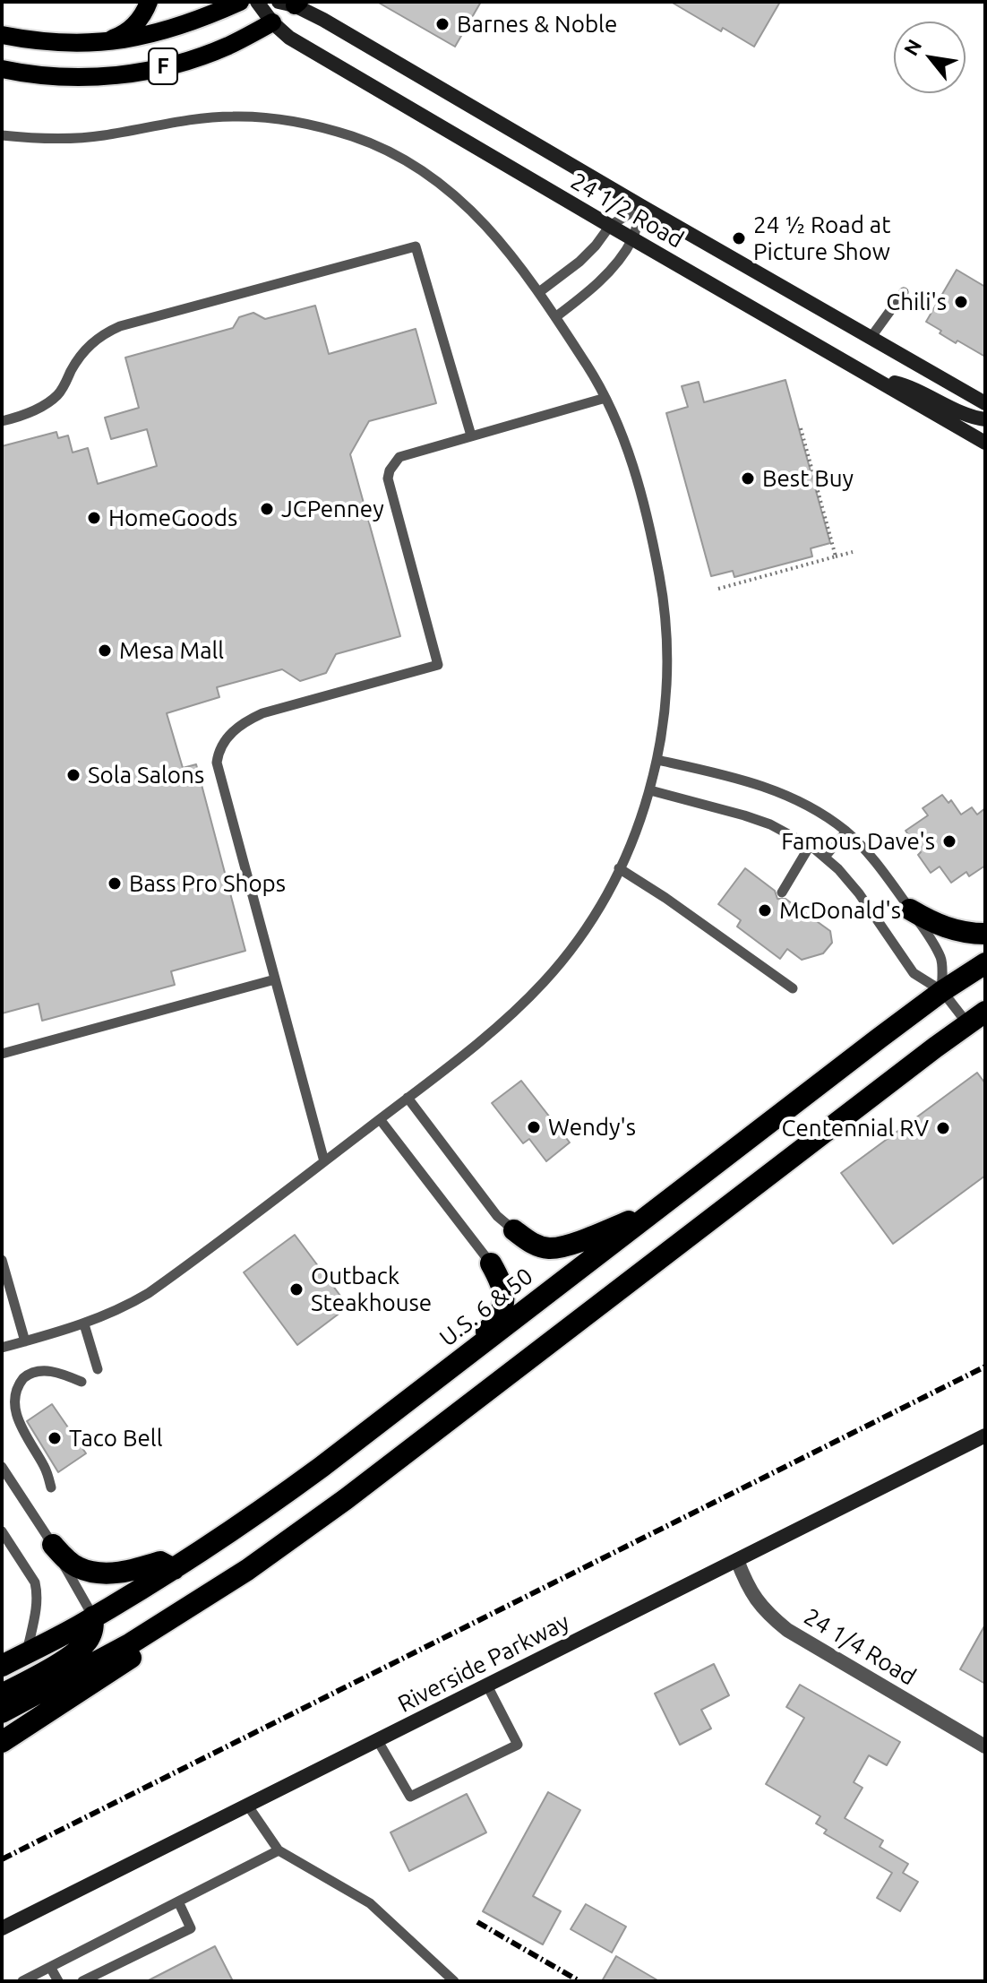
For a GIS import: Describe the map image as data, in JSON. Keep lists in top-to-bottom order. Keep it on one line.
{"streets":{"highway":["U.S. 6 & 50"],"main road":["F","24 1/2 Road","Riverside Parkway"],"street":["24 1/4 Road"]},"crossings":[["F","24 1/2 Road"],["24 1/4 Road","Riverside Parkway"]],"places":["Barnes & Noble","24 ½ Road at Picture Show","Chili's","Best Buy","JCPenney","HomeGoods","Mesa Mall","Sola Salons","Famous Dave's","Bass Pro Shops","McDonald's","Wendy's","Centennial RV","Outback Steakhouse","Taco Bell"],"north":"top left"}
